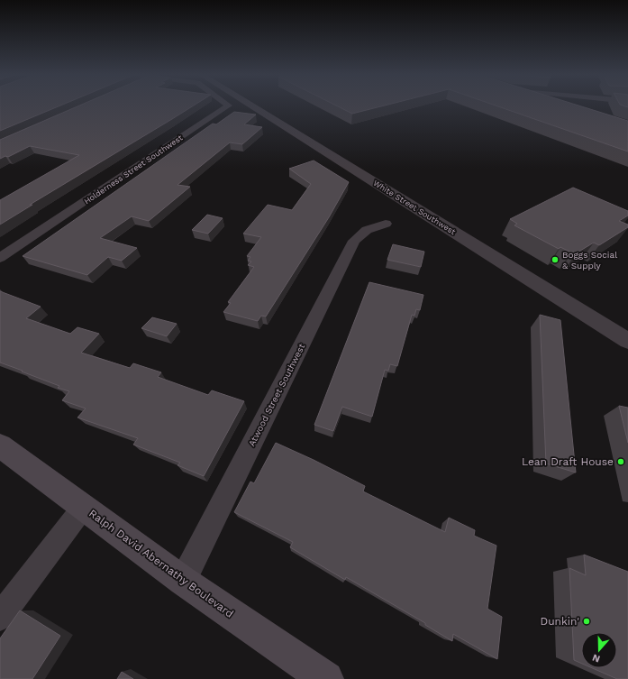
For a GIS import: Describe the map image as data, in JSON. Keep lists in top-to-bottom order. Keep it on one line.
{"streets":{"main road":["Ralph David Abernathy Boulevard"],"street":["Holderness Street Southwest","White Street Southwest","Atwood Street Southwest"]},"crossings":[["Atwood Street Southwest","Ralph David Abernathy Boulevard"]],"places":["Boggs Social & Supply","Lean Draft House","Dunkin'"],"north":"bottom"}
